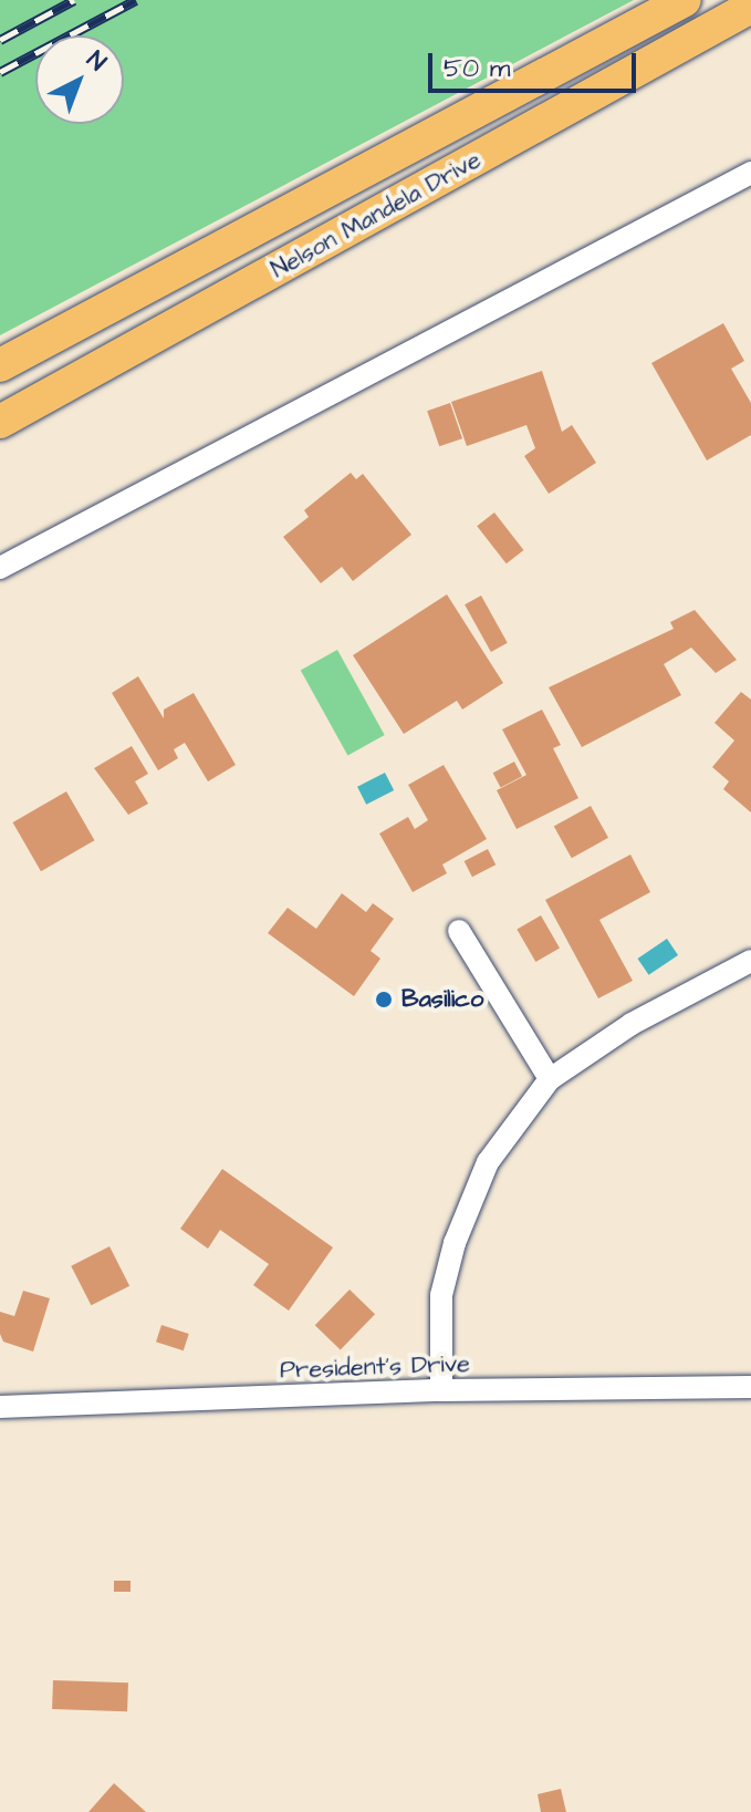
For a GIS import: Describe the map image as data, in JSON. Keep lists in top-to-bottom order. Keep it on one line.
{"streets":{"main road":["Nelson Mandela Drive"],"street":["President's Drive"]},"places":["Basilico"],"scale_bar":"50 m","north":"top right"}
